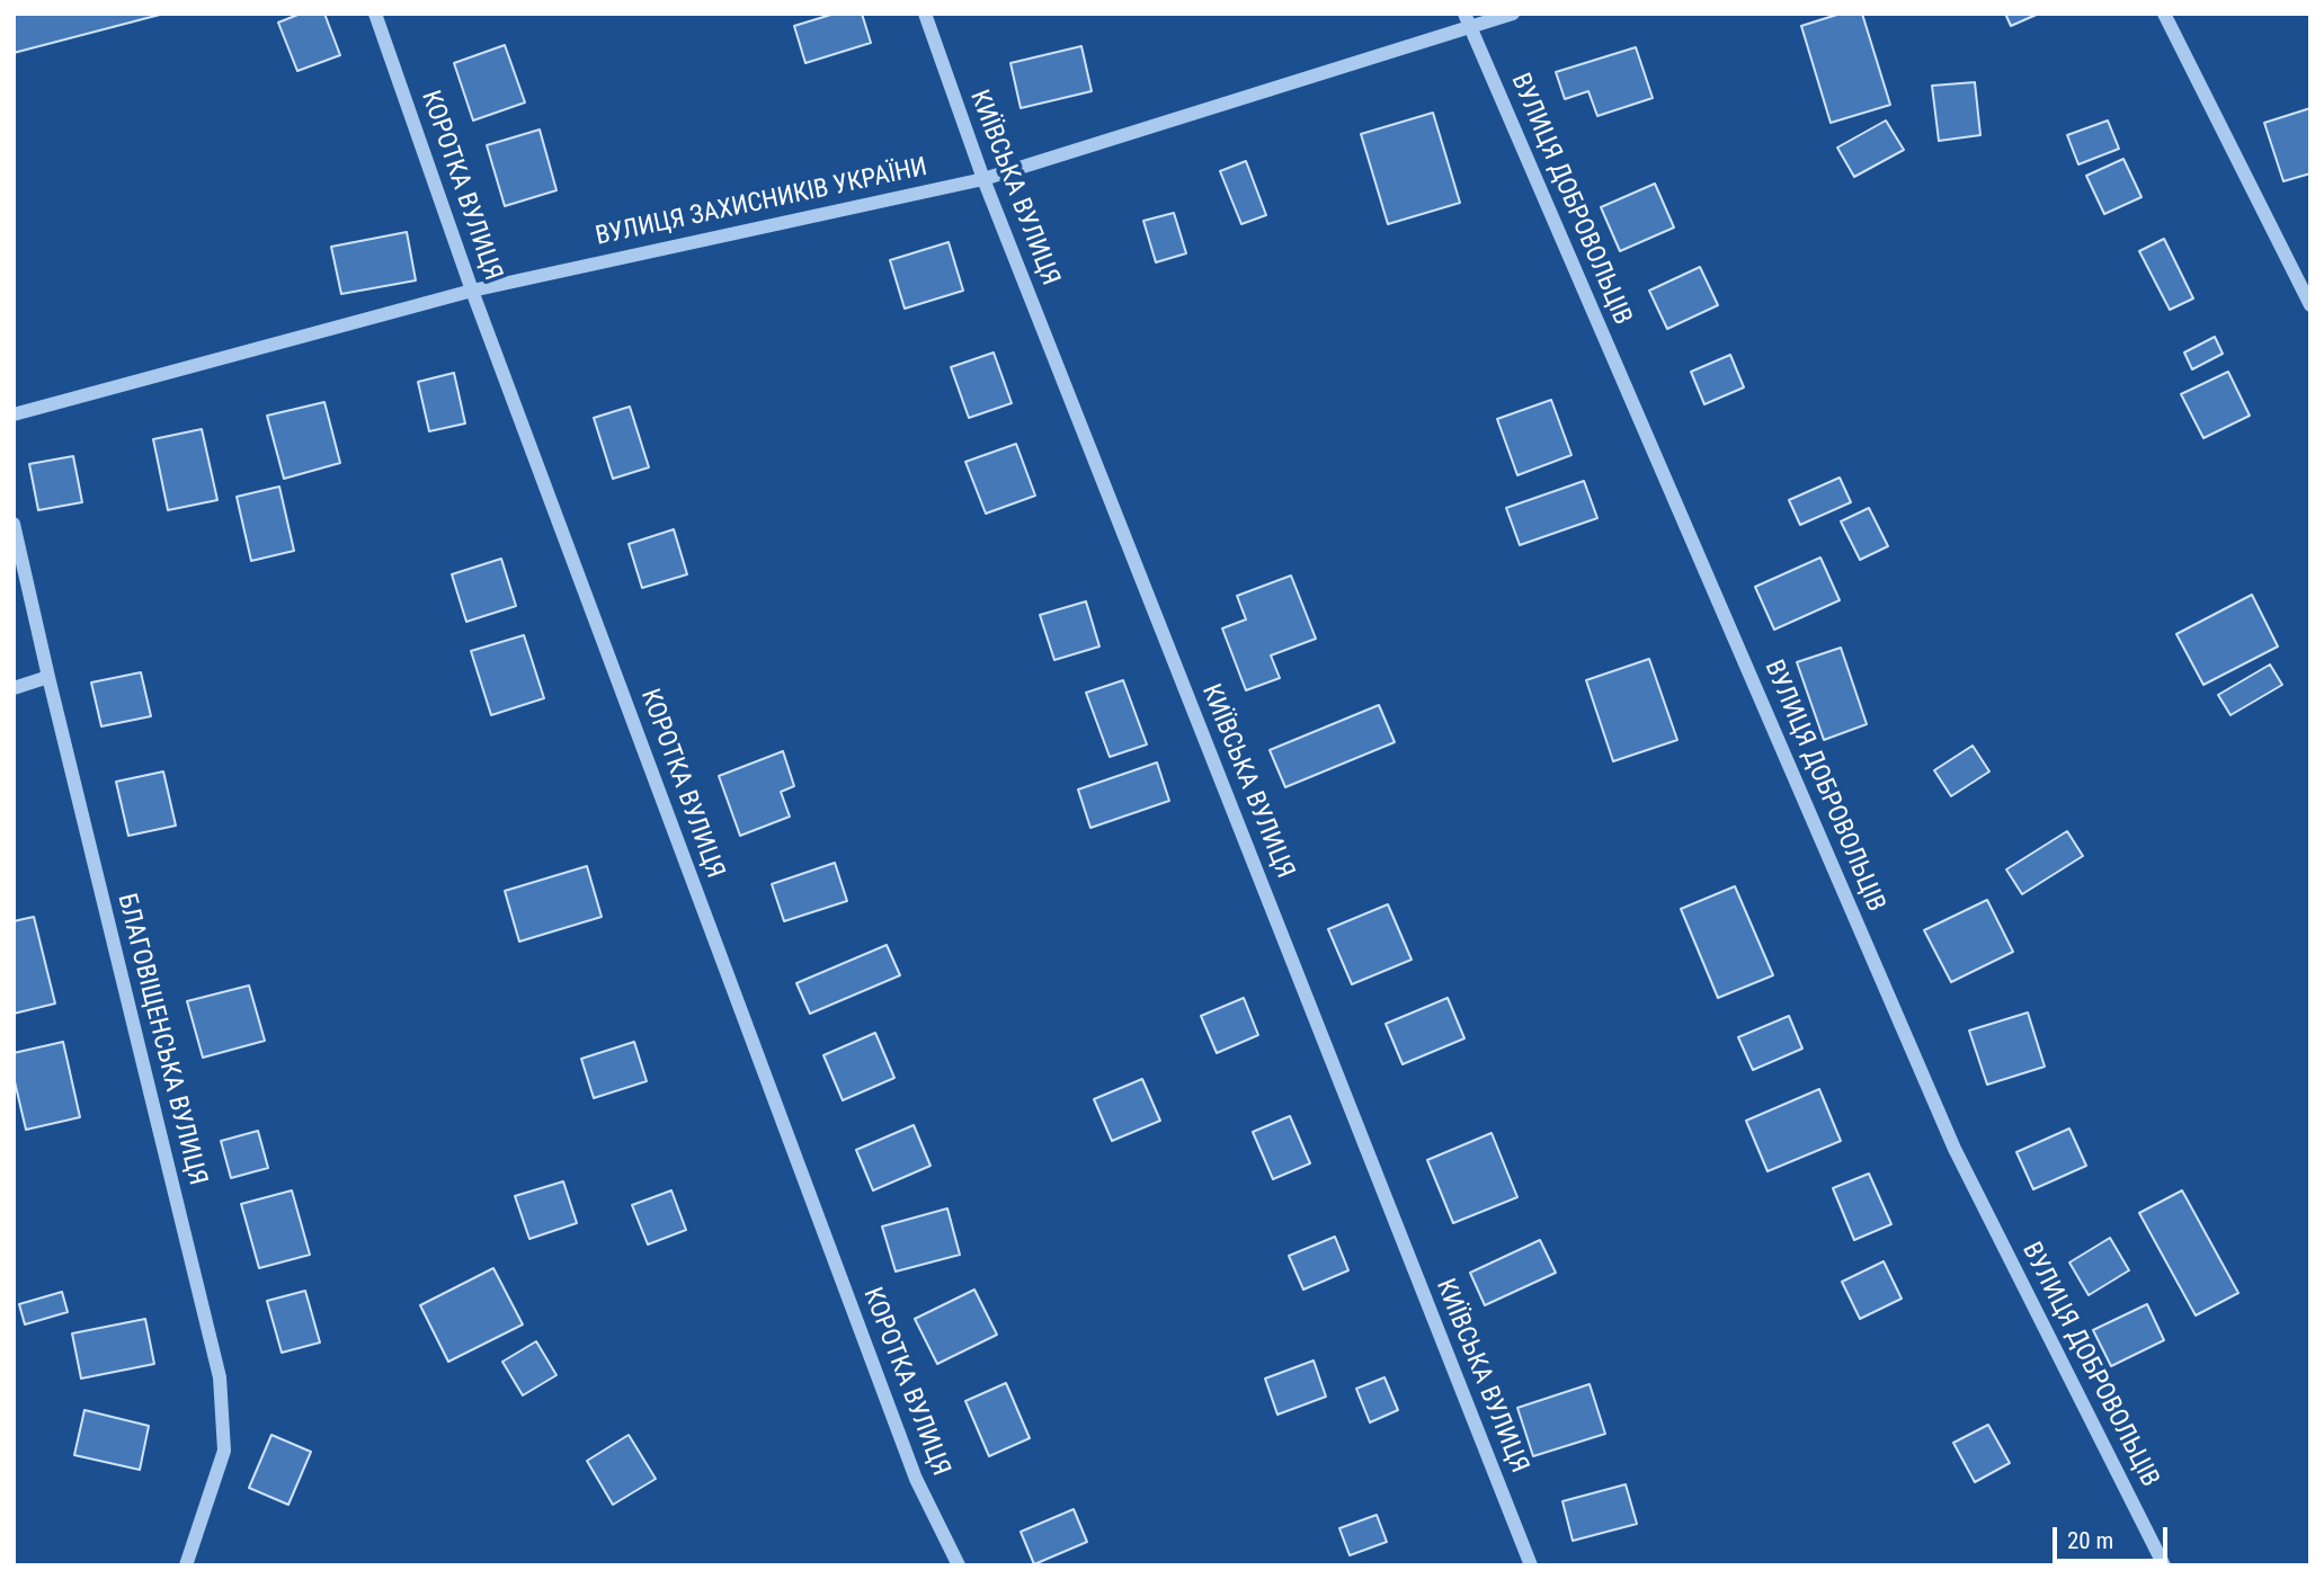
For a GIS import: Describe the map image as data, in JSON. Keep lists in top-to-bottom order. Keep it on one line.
{"streets":{"street":["КОРОТКА ВУЛИЦЯ","КИЇВСЬКА ВУЛИЦЯ","ВУЛИЦЯ ДОБРОВОЛЬЦІВ","ВУЛИЦЯ ЗАХИСНИКІВ УКРАЇНИ","БЛАГОВІЩЕНСЬКА ВУЛИЦЯ"]},"crossings":[["КОРОТКА ВУЛИЦЯ","ВУЛИЦЯ ЗАХИСНИКІВ УКРАЇНИ"],["КИЇВСЬКА ВУЛИЦЯ","ВУЛИЦЯ ЗАХИСНИКІВ УКРАЇНИ"],["ВУЛИЦЯ ДОБРОВОЛЬЦІВ","ВУЛИЦЯ ЗАХИСНИКІВ УКРАЇНИ"]],"scale_bar":"20 m"}
